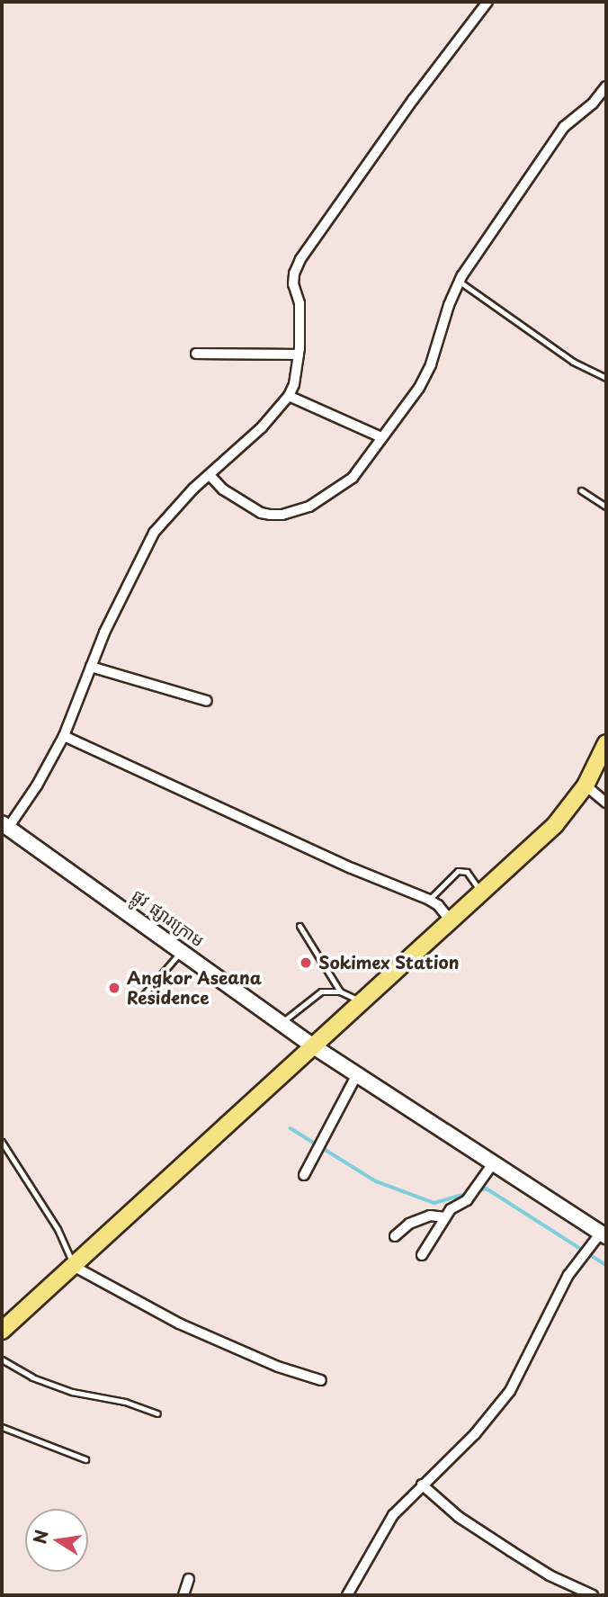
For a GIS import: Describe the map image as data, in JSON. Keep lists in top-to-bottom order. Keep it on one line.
{"streets":{"main road":["ផ្លូវ ផ្សារក្រោម"]},"places":["Sokimex Station","Angkor Aseana Residence"],"north":"left"}
